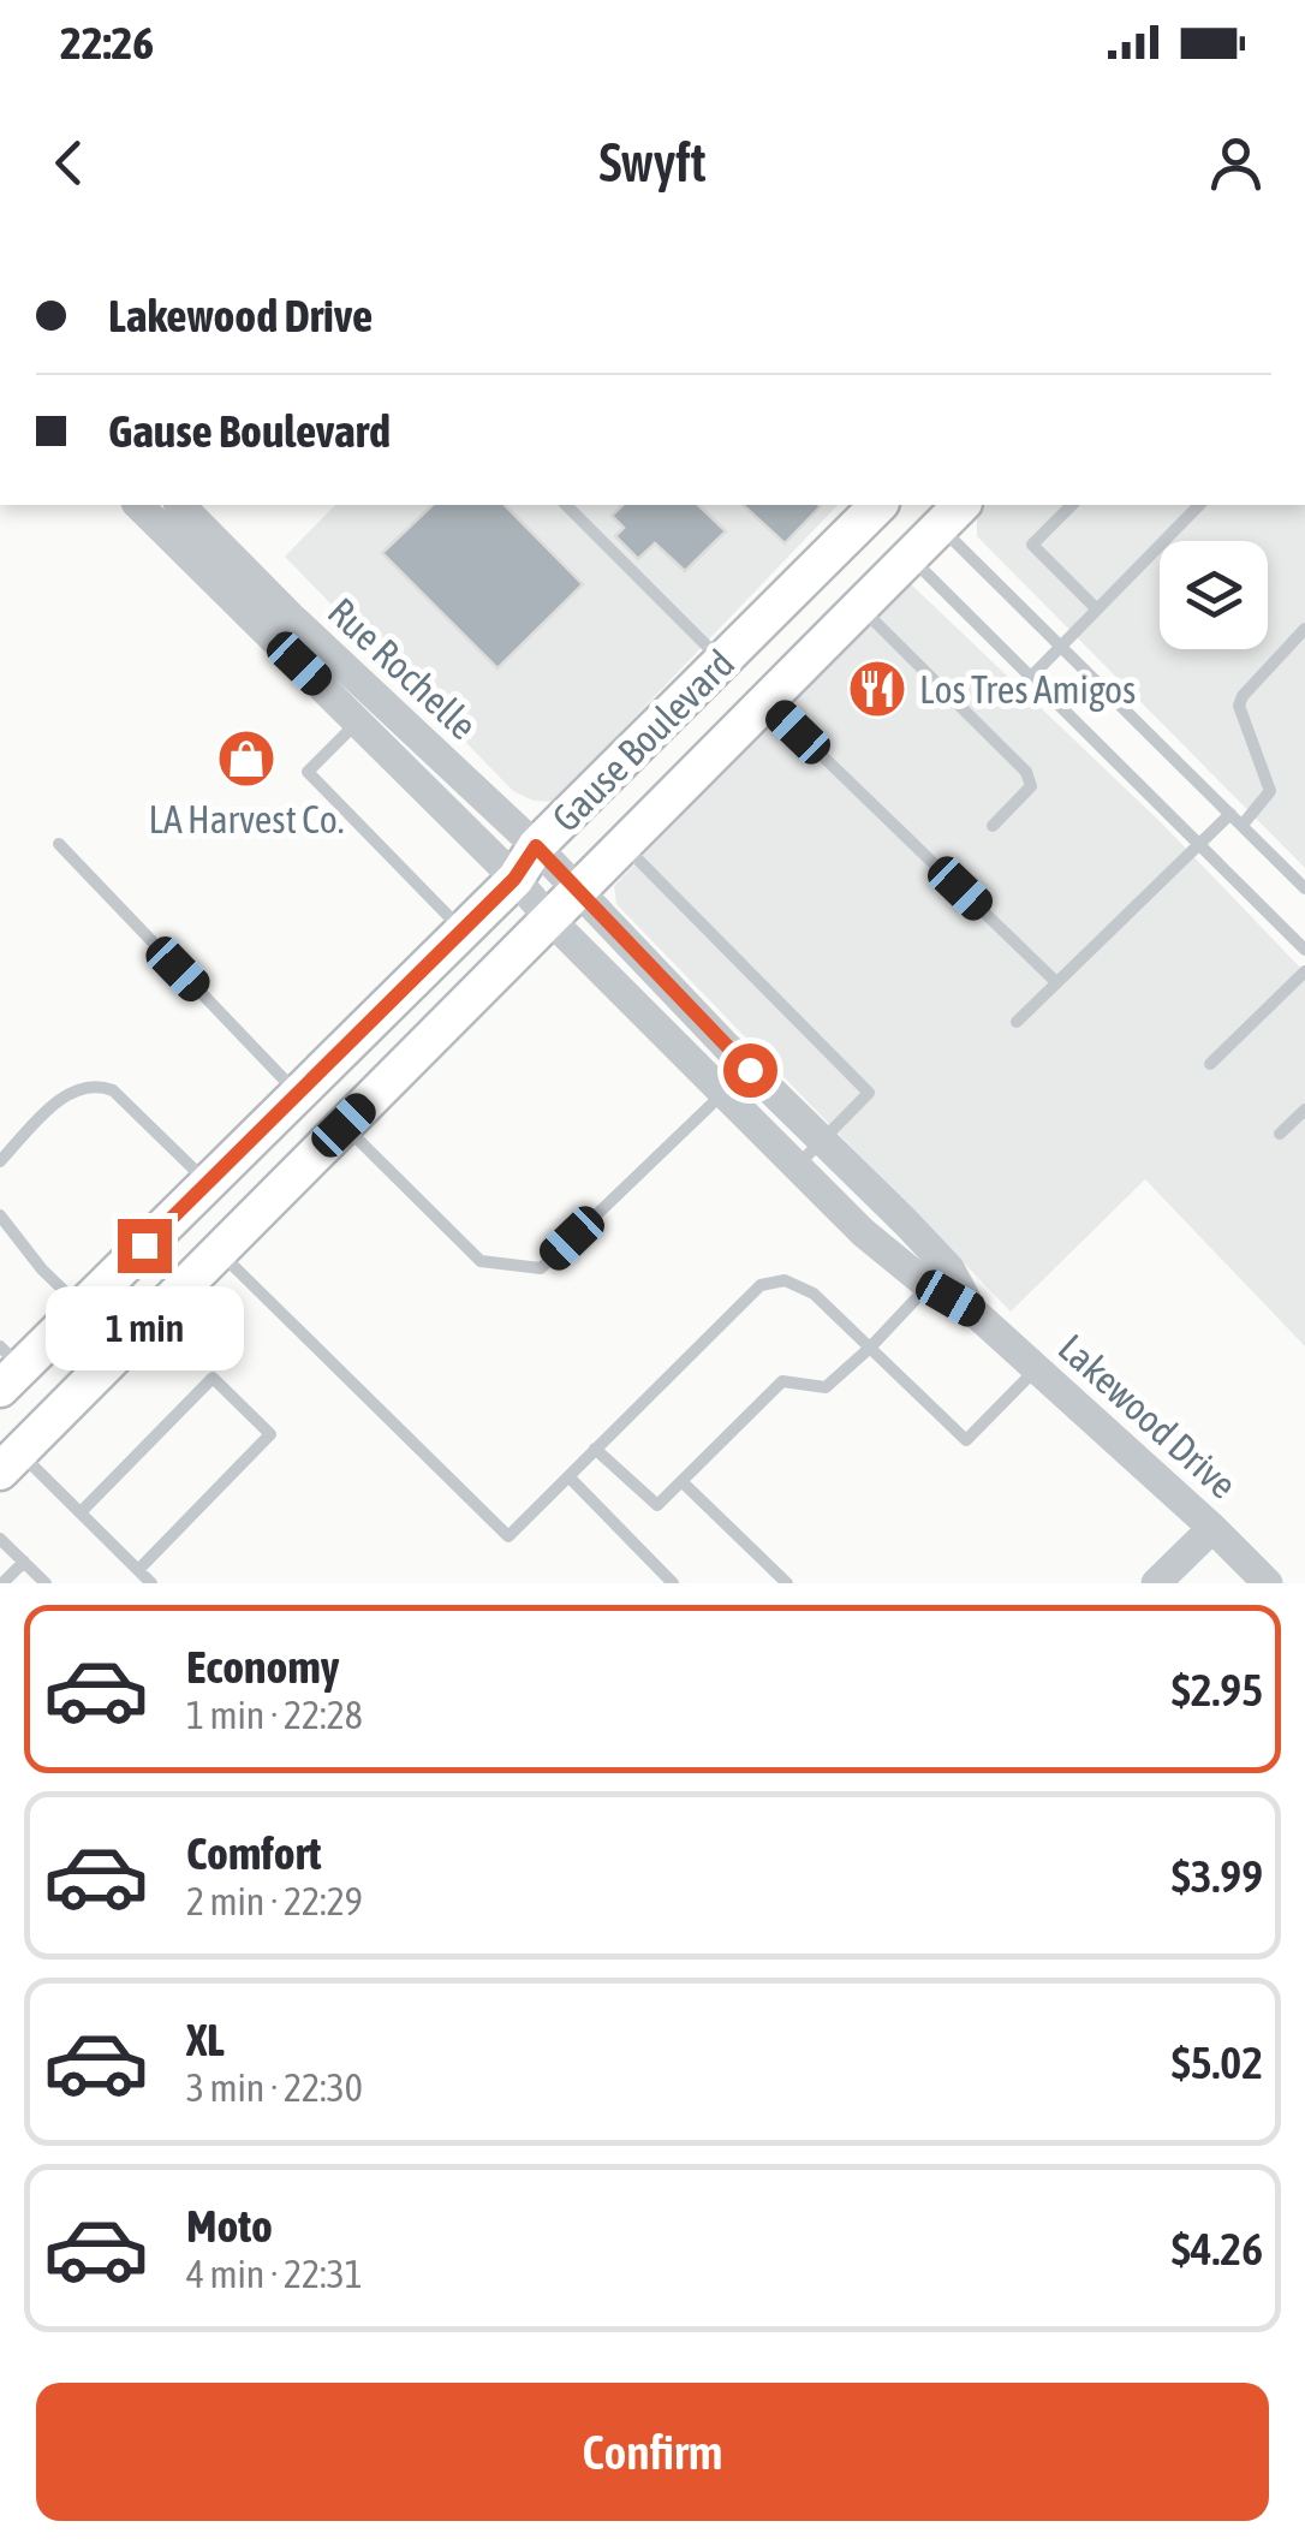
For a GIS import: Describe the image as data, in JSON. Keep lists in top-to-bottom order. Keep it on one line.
{"streets":{"main road":["Gause Boulevard"],"street":["Rue Rochelle","Lakewood Drive"]},"crossings":[["Rue Rochelle","Gause Boulevard"],["Rue Rochelle","Lakewood Drive"],["Gause Boulevard","Lakewood Drive"]],"places":{"restaurant":["Los Tres Amigos"],"shop":["LA Harvest Co."]},"page":{"status":"22:26","header":"Swyft","banner":["Lakewood Drive","Gause Boulevard"],"bubble":"1 min","list":[{"name":"Economy","note":"1 min · 22:28","value":"$2.95"},{"name":"Comfort","note":"2 min · 22:29","value":"$3.99"},{"name":"XL","note":"3 min · 22:30","value":"$5.02"},{"name":"Moto","note":"4 min · 22:31","value":"$4.26"}],"buttons":"Confirm"}}
